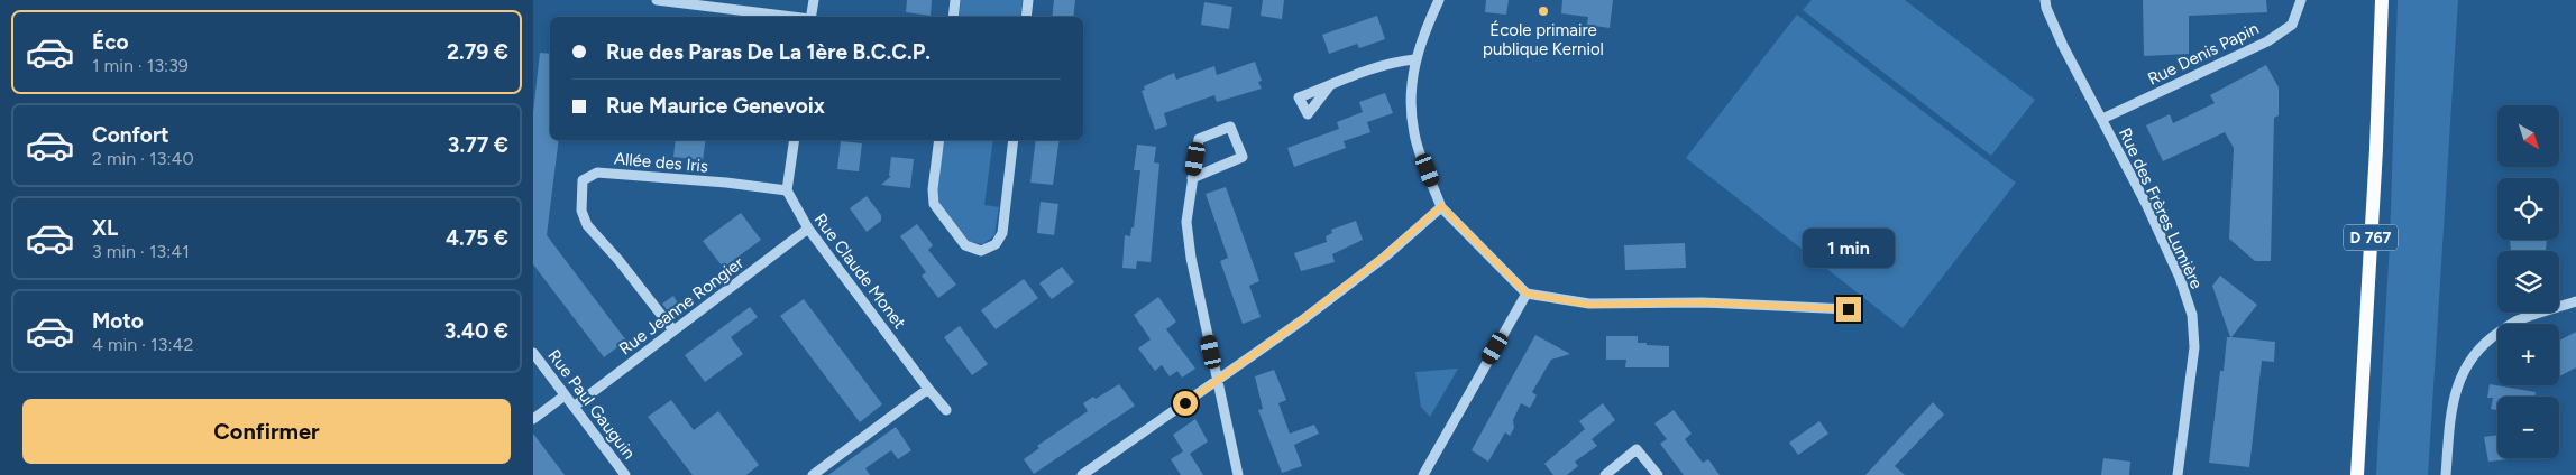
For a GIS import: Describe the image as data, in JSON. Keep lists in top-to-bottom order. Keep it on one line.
{"streets":{"main road":["D 767"],"street":["Rue Denis Papin","Allée des Iris","Rue des Frères Lumière","Rue Claude Monet","Rue Jeanne Rongier","Rue Paul Gauguin"]},"crossings":[["Rue Denis Papin","Rue des Frères Lumière"],["Allée des Iris","Rue Claude Monet"],["Allée des Iris","Rue Jeanne Rongier"],["Rue Claude Monet","Rue Jeanne Rongier"],["Rue Jeanne Rongier","Rue Paul Gauguin"]],"places":["École primaire publique Kerniol"],"north":"bottom right","page":{"list":[{"name":"Éco","note":"1 min · 13:39","value":"2.79 €"},{"name":"Confort","note":"2 min · 13:40","value":"3.77 €"},{"name":"XL","note":"3 min · 13:41","value":"4.75 €"},{"name":"Moto","note":"4 min · 13:42","value":"3.40 €"}],"banner":["Rue des Paras De La 1ère B.C.C.P.","Rue Maurice Genevoix"],"map_buttons":["+","−"],"bubble":"1 min","buttons":"Confirmer"}}
